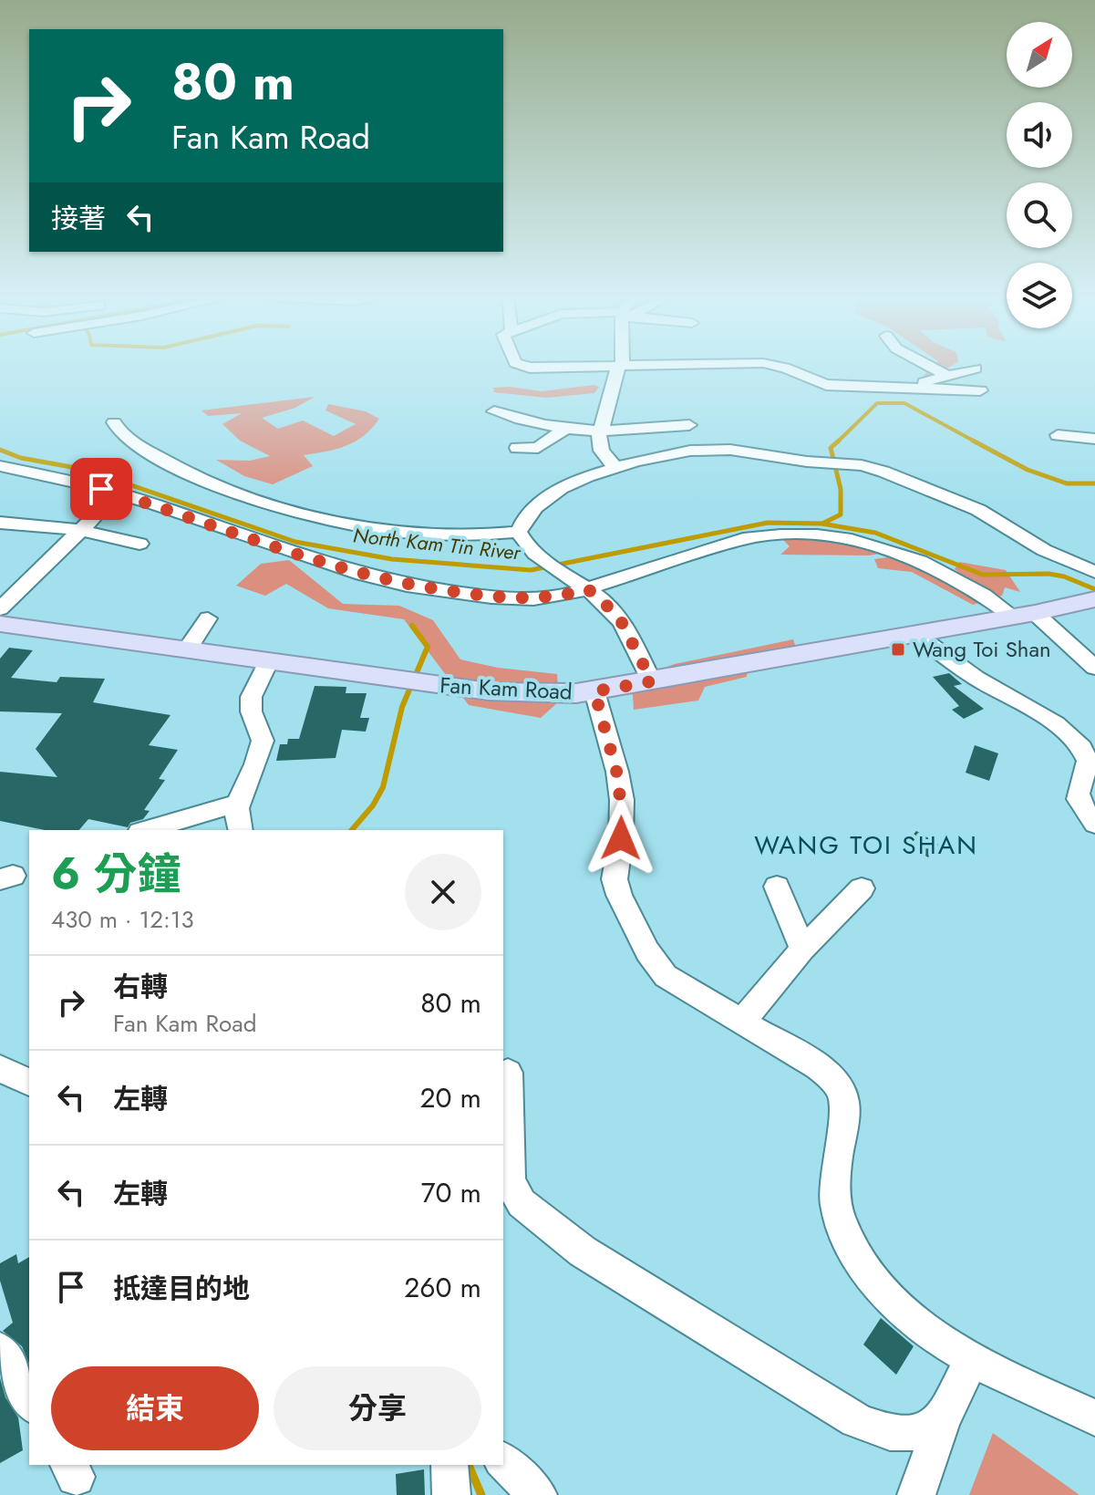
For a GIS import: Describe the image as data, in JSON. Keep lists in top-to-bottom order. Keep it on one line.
{"streets":{"main road":["Fan Kam Road"]},"districts":["WANG TOI SHAN"],"water":["North Kam Tin River"],"places":{"transit":["Wang Toi Shan"]},"north":"top right","page":{"turn":["80 m","Fan Kam Road"],"then":"接著","heading":["6 分鐘","430 m · 12:13"],"list":[{"name":"右轉","note":"Fan Kam Road","value":"80 m"},{"name":"左轉","value":"20 m"},{"name":"左轉","value":"70 m"},{"name":"抵達目的地","value":"260 m"}],"buttons":["結束","分享"]}}
